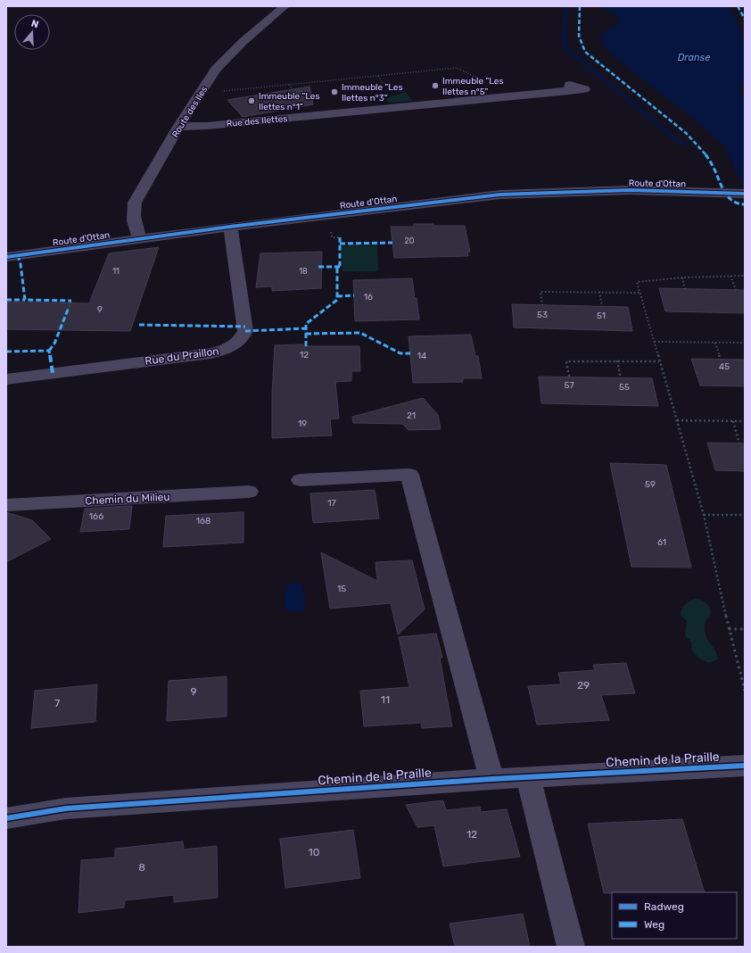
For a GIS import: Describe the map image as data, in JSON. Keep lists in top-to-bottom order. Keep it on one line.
{"streets":{"street":["Route des Iles","Rue des Ilettes","Route d'Ottan","Rue du Praillon","Chemin du Milieu","Chemin de la Praille"]},"crossings":[["Route des Iles","Rue des Ilettes"],["Route des Iles","Route d'Ottan"],["Route d'Ottan","Rue du Praillon"]],"water":["Dranse"],"places":["Immeuble \"Les Ilettes n°5\"","Immeuble \"Les Ilettes n°3\"","Immeuble \"Les Ilettes n°1\""],"house_numbers":["20","11","18","16","9","53","51","12","14","45","57","55","21","19","59","17","166","168","61","15","29","9","11","7","12","10","8"],"legend":["Radweg","Weg"],"north":"top"}
